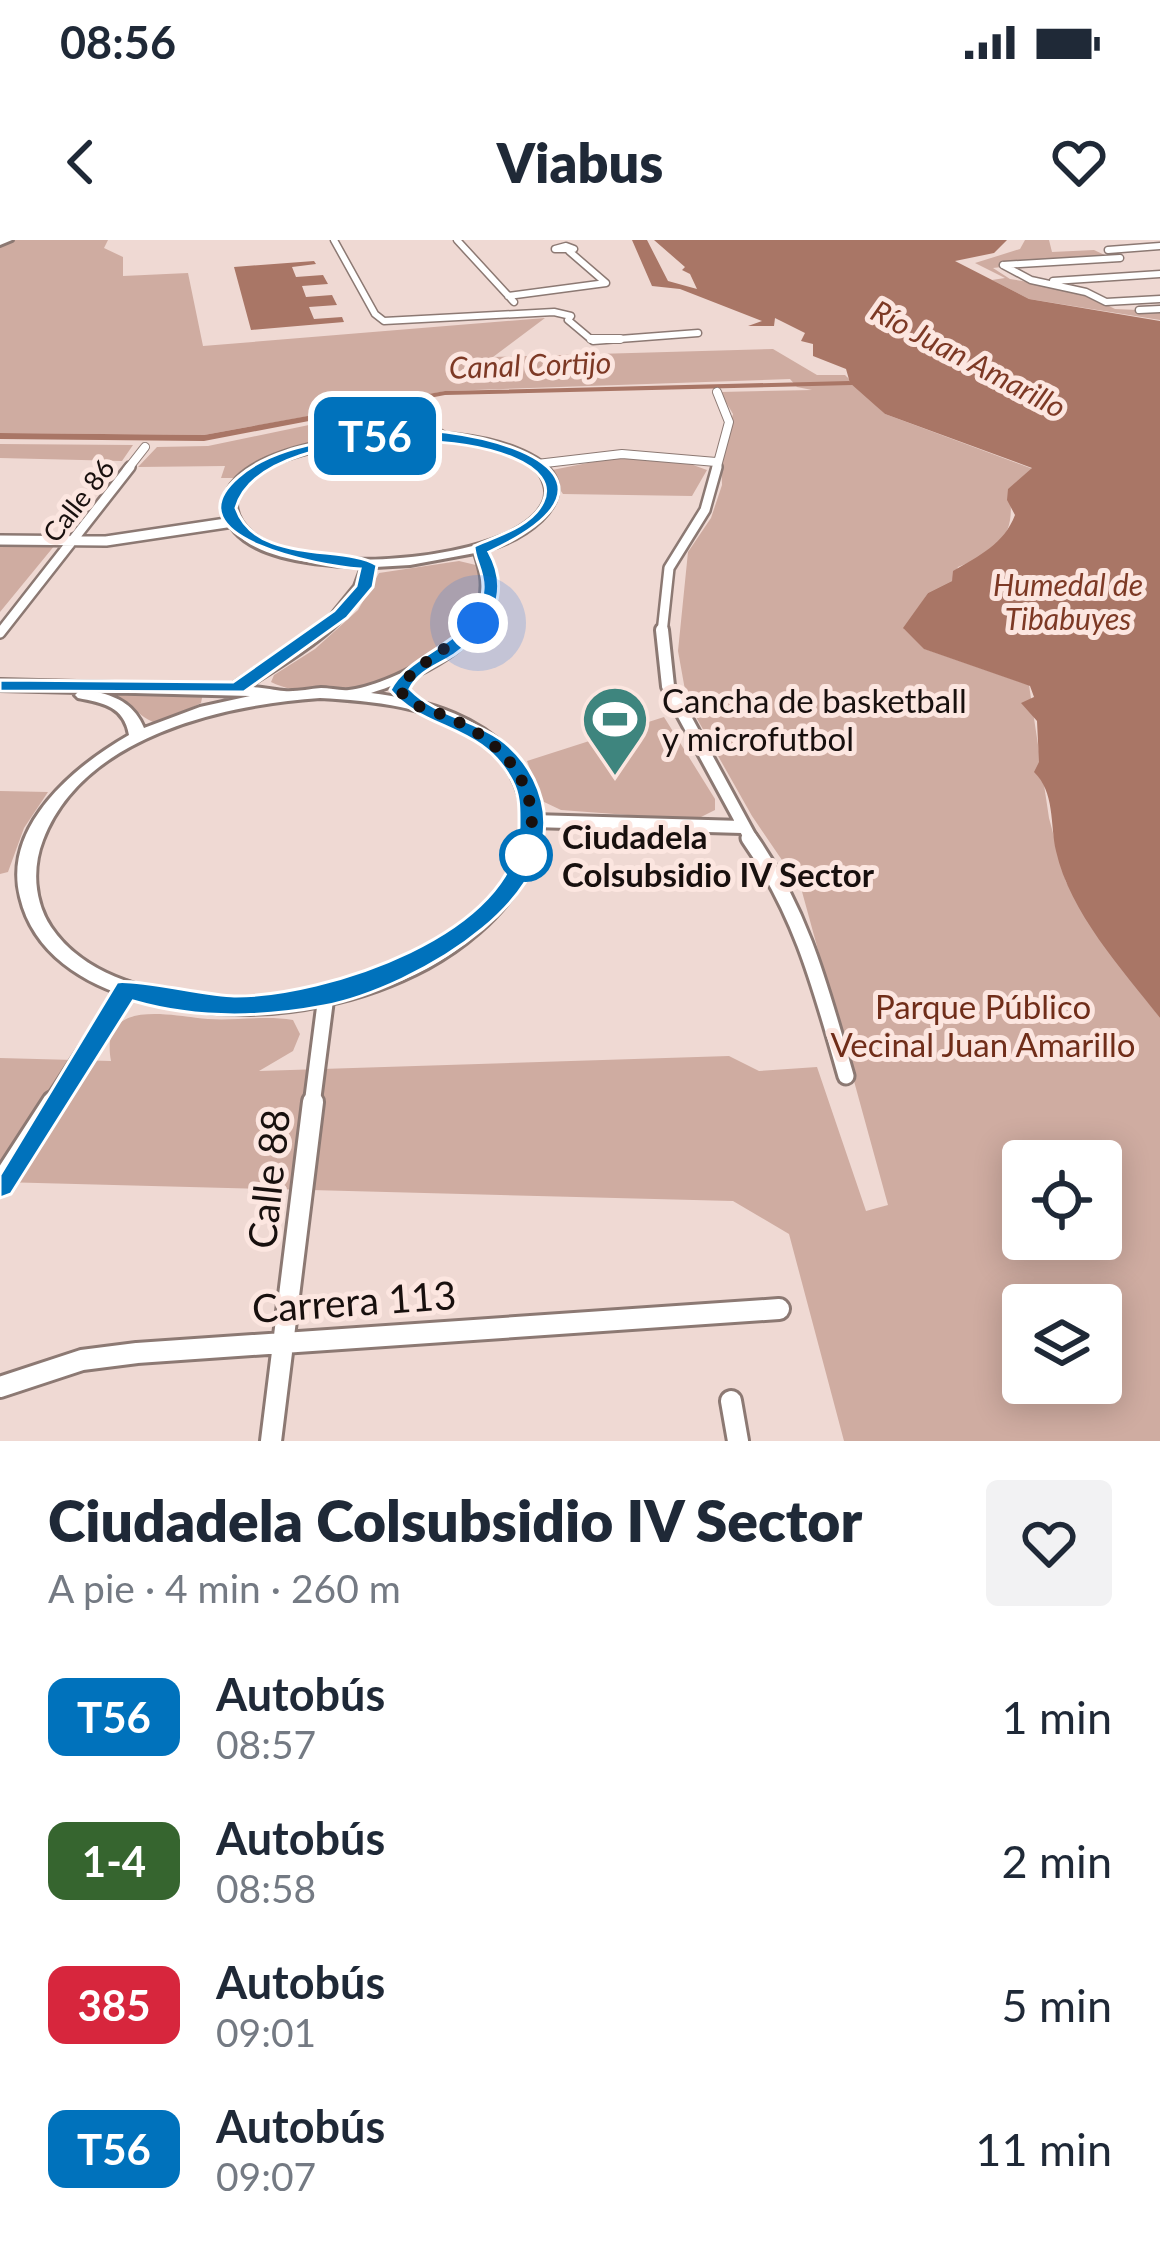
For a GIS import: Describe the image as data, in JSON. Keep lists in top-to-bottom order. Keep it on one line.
{"streets":{"street":["Calle 86","Calle 88","Carrera 113"]},"crossings":[["Calle 88","Carrera 113"]],"water":["Río Juan Amarillo","Canal Cortijo","Humedal de Tibabuyes"],"parks":["Parque Público Vecinal Juan Amarillo"],"places":{"sports":["Cancha de basketball y microfutbol"],"other":["Ciudadela Colsubsidio IV Sector"]},"lines":["bus line T56"],"page":{"status":"08:56","header":"Viabus","on_map":"T56","heading":["Ciudadela Colsubsidio IV Sector","A pie · 4 min · 260 m"],"list":[{"mark":"T56","name":"Autobús","note":"08:57","value":"1 min"},{"mark":"1-4","name":"Autobús","note":"08:58","value":"2 min"},{"mark":"385","name":"Autobús","note":"09:01","value":"5 min"},{"mark":"T56","name":"Autobús","note":"09:07","value":"11 min"}]}}
